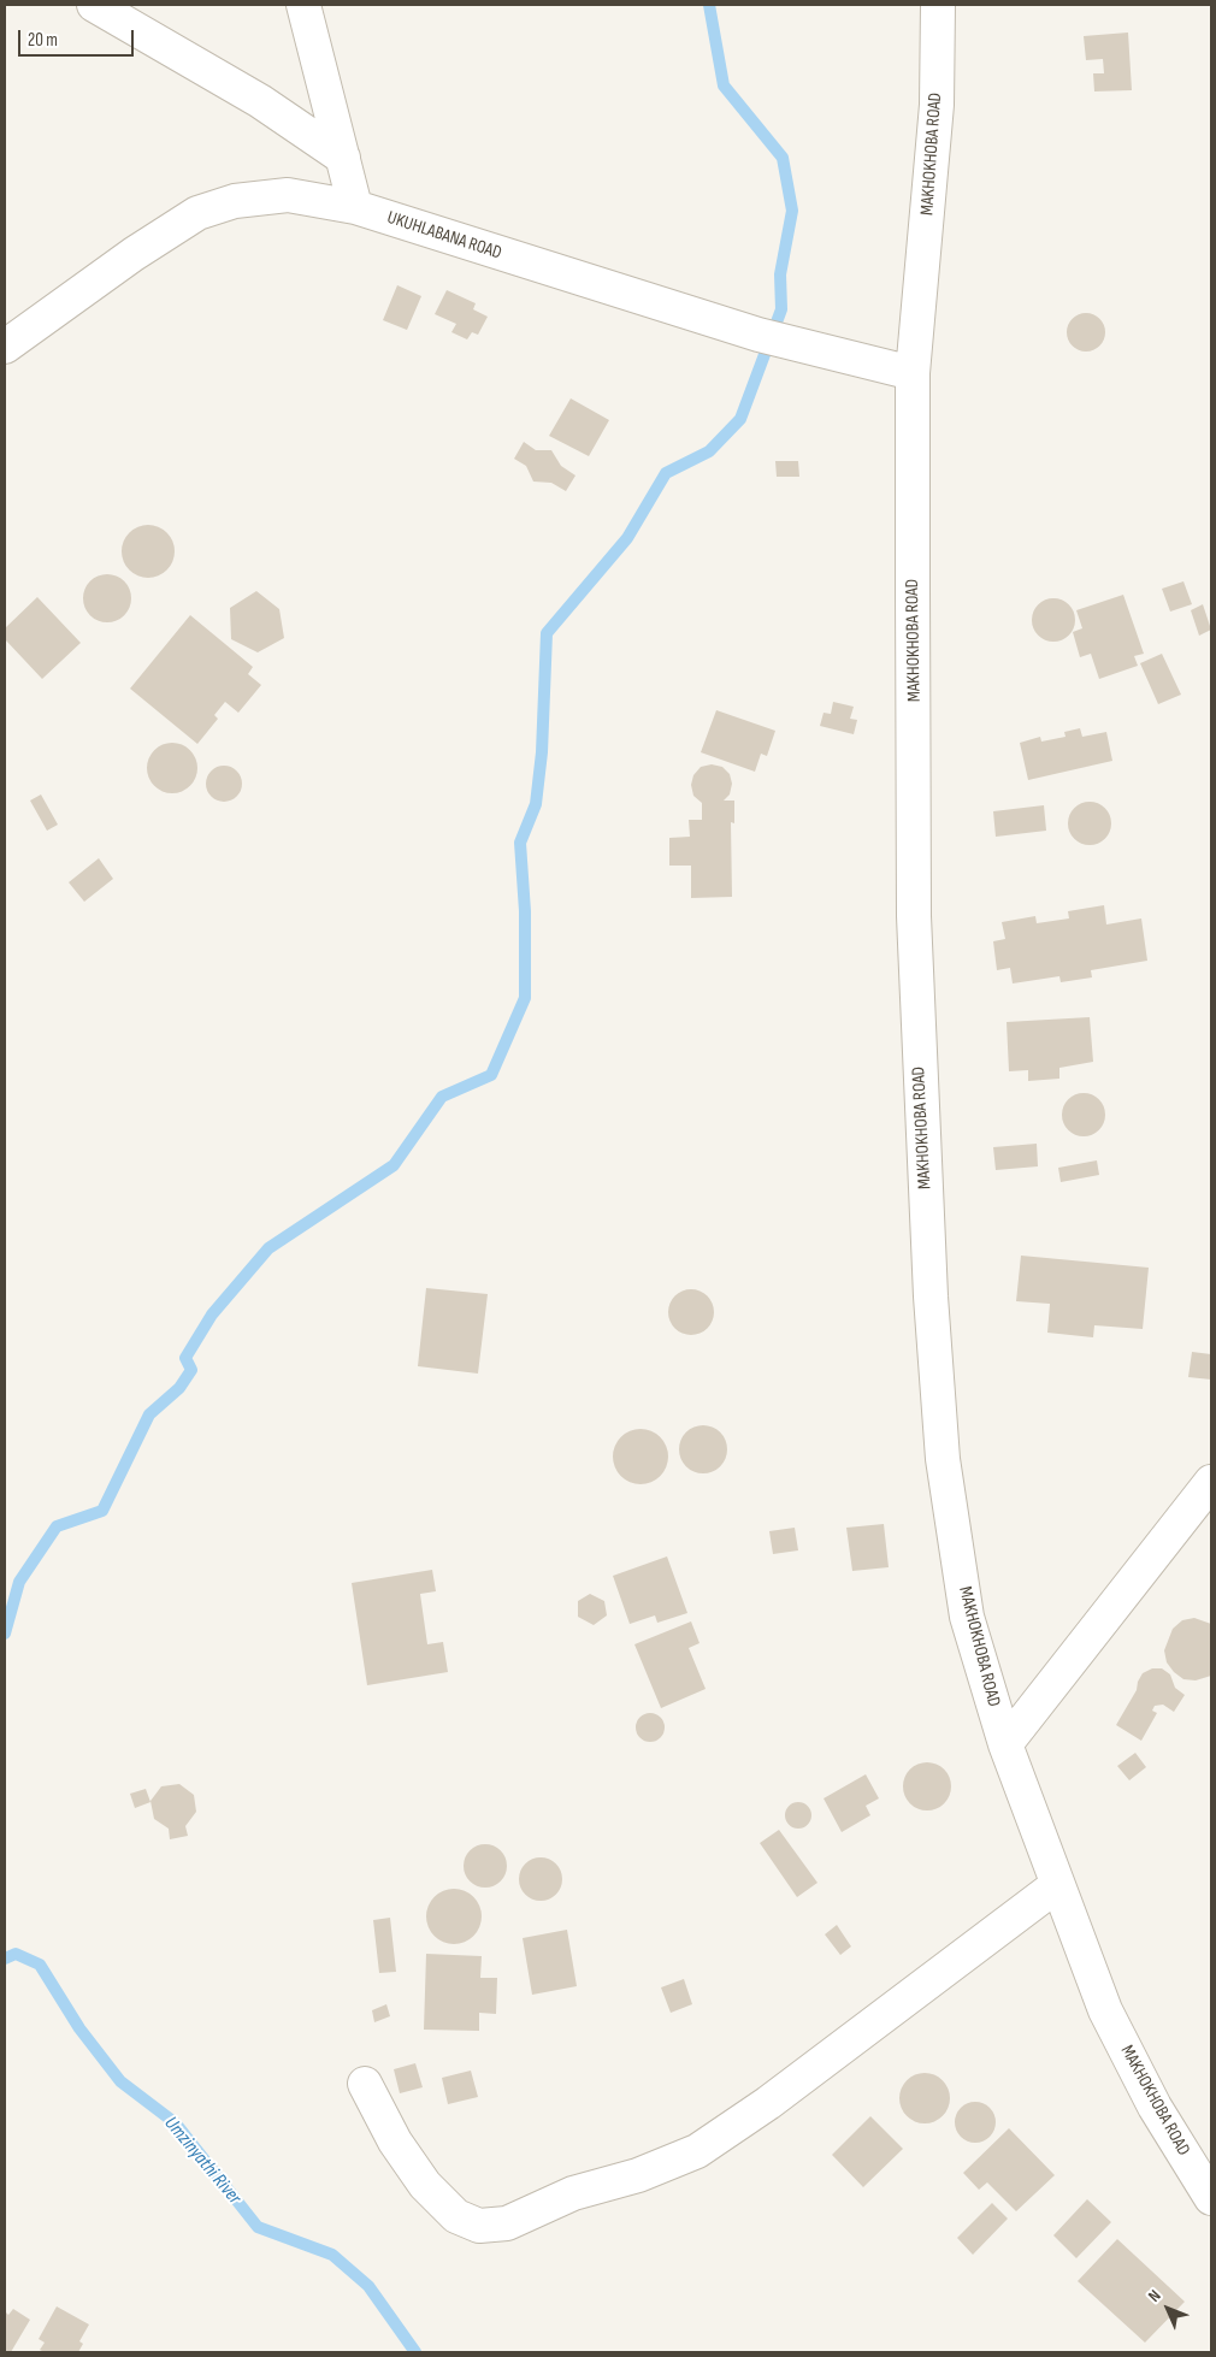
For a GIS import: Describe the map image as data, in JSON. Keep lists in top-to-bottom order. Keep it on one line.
{"streets":{"street":["MAKHOKHOBA ROAD","UKUHLABANA ROAD"]},"crossings":[["MAKHOKHOBA ROAD","UKUHLABANA ROAD"]],"water":["Umzinyathi River"],"scale_bar":"20 m","north":"top left"}
